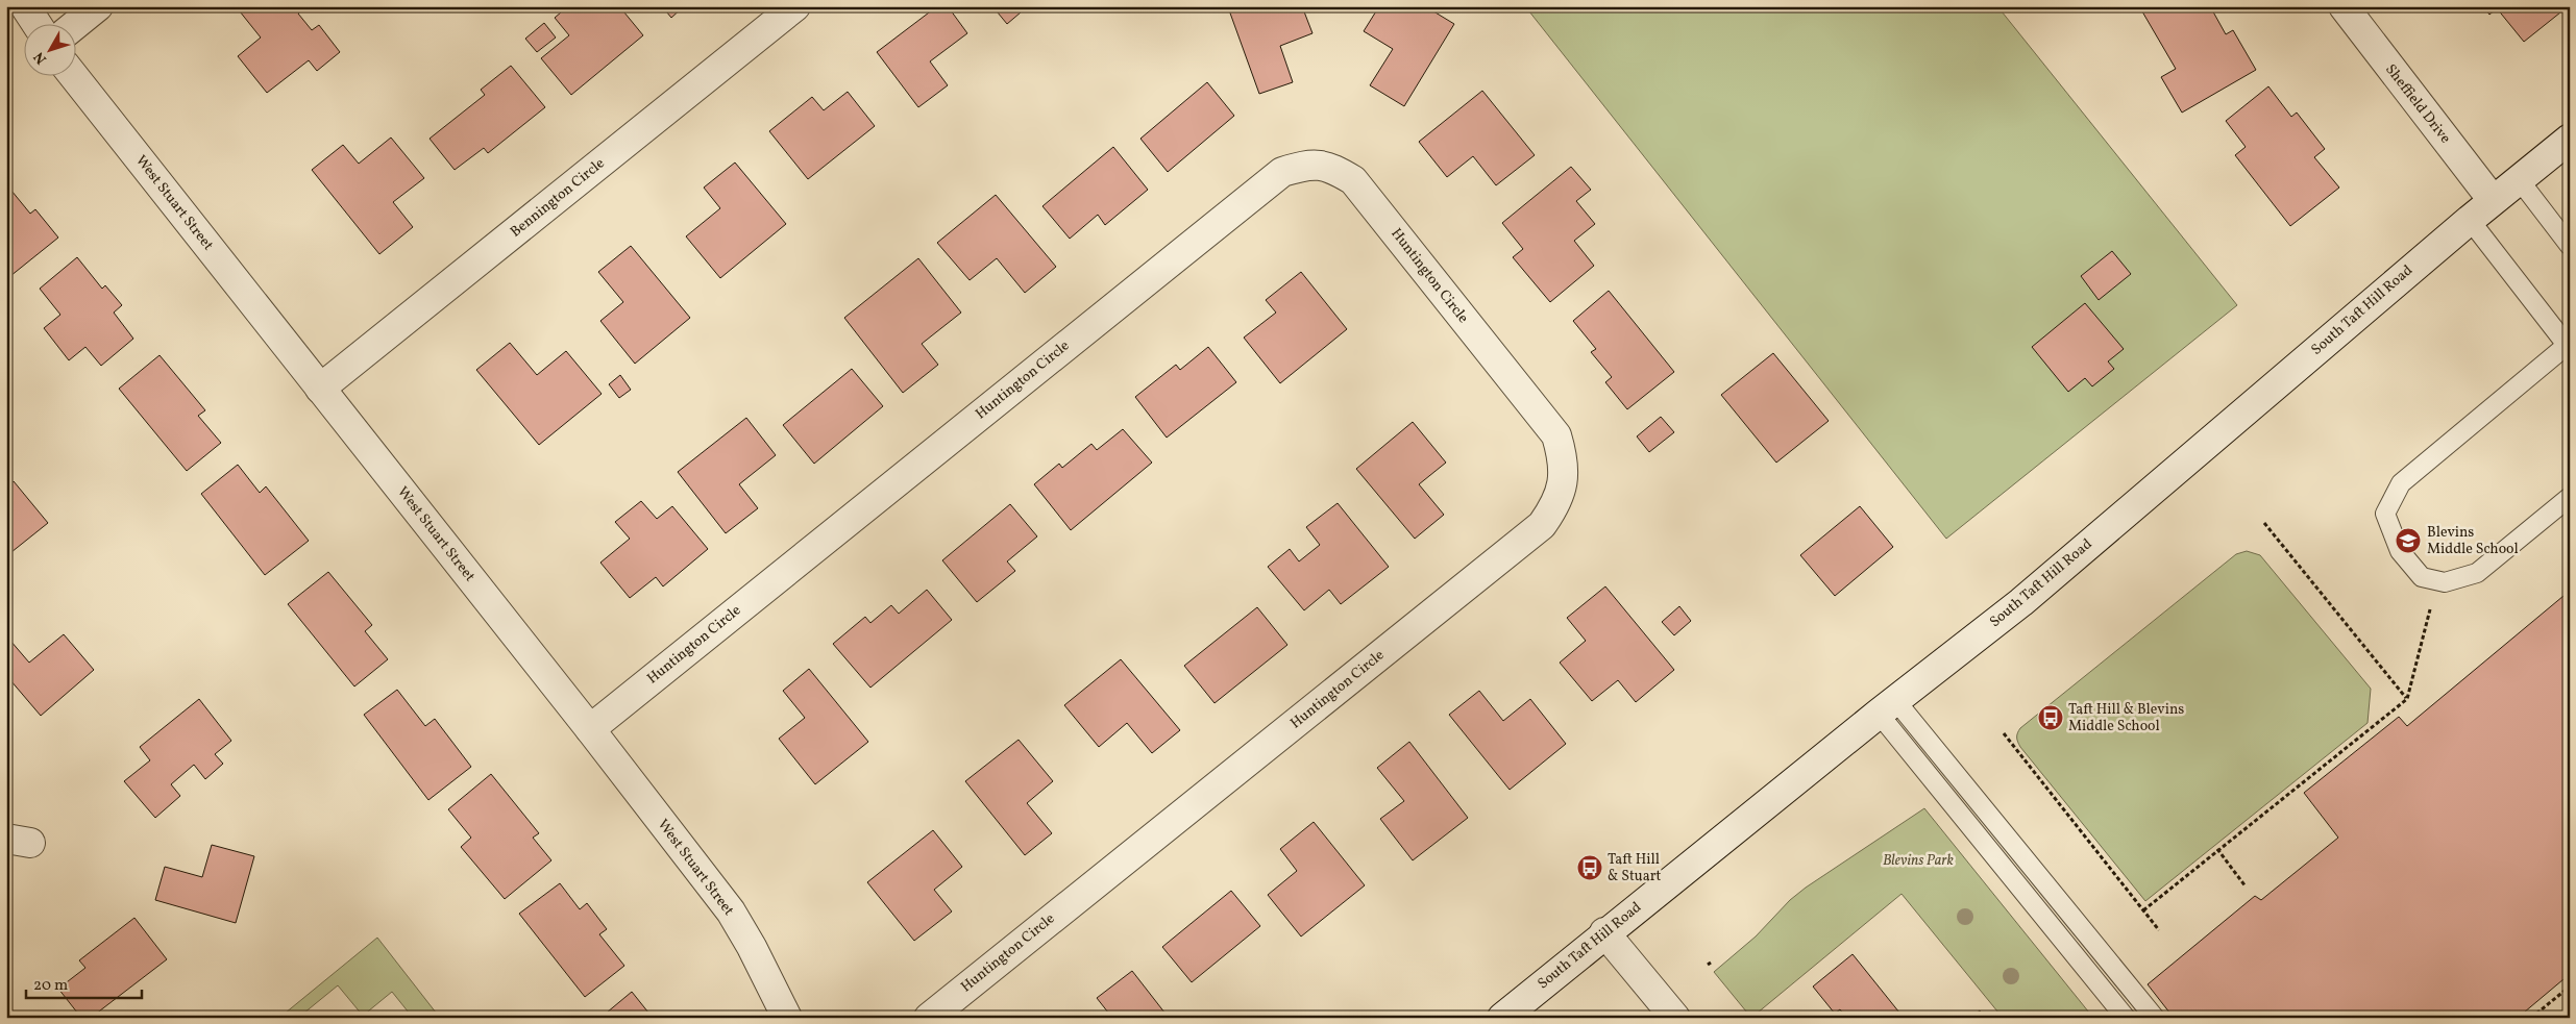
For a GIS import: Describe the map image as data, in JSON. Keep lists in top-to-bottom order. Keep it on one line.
{"streets":{"street":["Sheffield Drive","Bennington Circle","West Stuart Street","Huntington Circle","South Taft Hill Road"]},"crossings":[["Sheffield Drive","South Taft Hill Road"],["Bennington Circle","West Stuart Street"],["West Stuart Street","Huntington Circle"]],"parks":["Blevins Park"],"places":{"school or university":["Blevins Middle School"],"bus stop":["Taft Hill & Blevins Middle School","Taft Hill & Stuart"]},"scale_bar":"20 m","north":"bottom left"}
